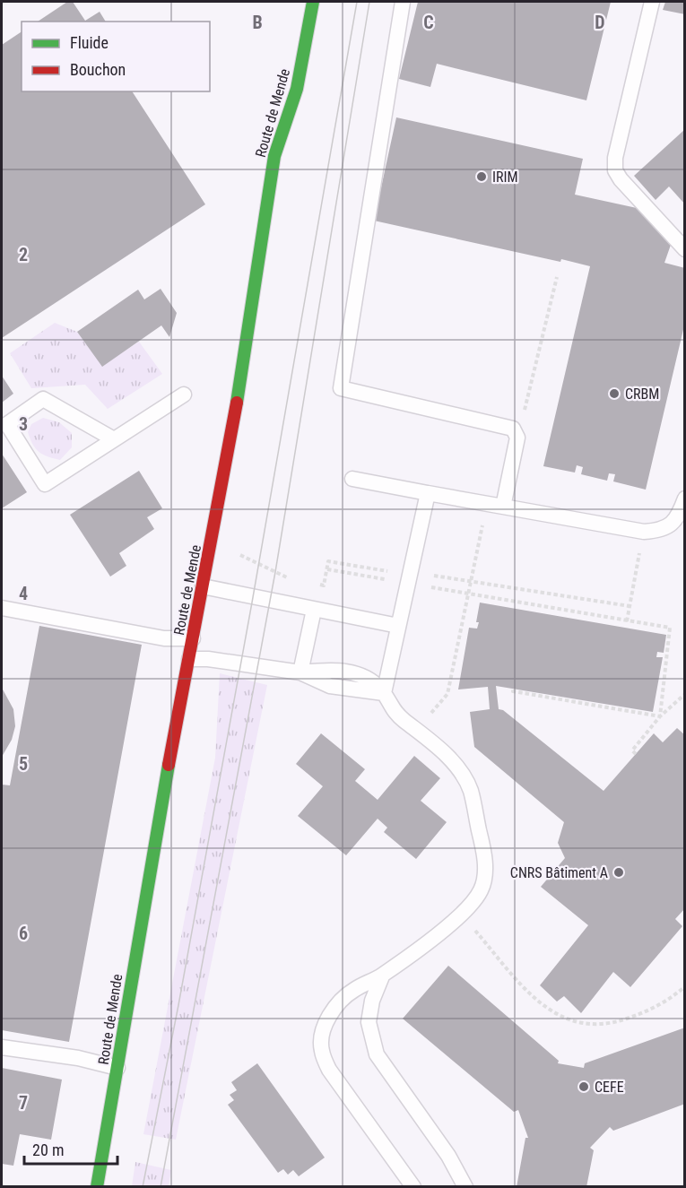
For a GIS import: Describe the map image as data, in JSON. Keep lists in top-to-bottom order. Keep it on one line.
{"streets":{"main road":["Route de Mende"]},"places":["IRIM","CRBM","CNRS Bâtiment A","CEFE"],"legend":["Fluide","Bouchon"],"scale_bar":"20 m","grid":{"columns":["B","C","D"],"rows":["2","3","4","5","6","7"]}}
